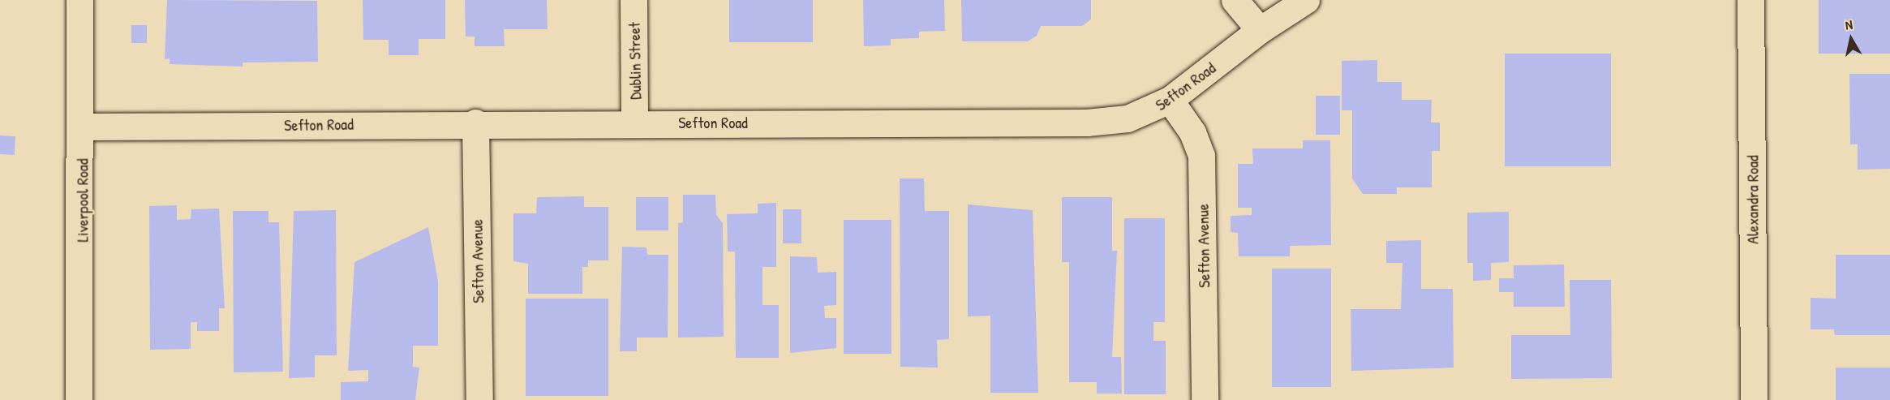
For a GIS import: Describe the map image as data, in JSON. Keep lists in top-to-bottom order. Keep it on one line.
{"streets":{"street":["Dublin Street","Sefton Road","Alexandra Road","Liverpool Road","Sefton Avenue"]},"crossings":[["Dublin Street","Sefton Road"],["Sefton Road","Liverpool Road"],["Sefton Road","Sefton Avenue"]],"north":"top"}
